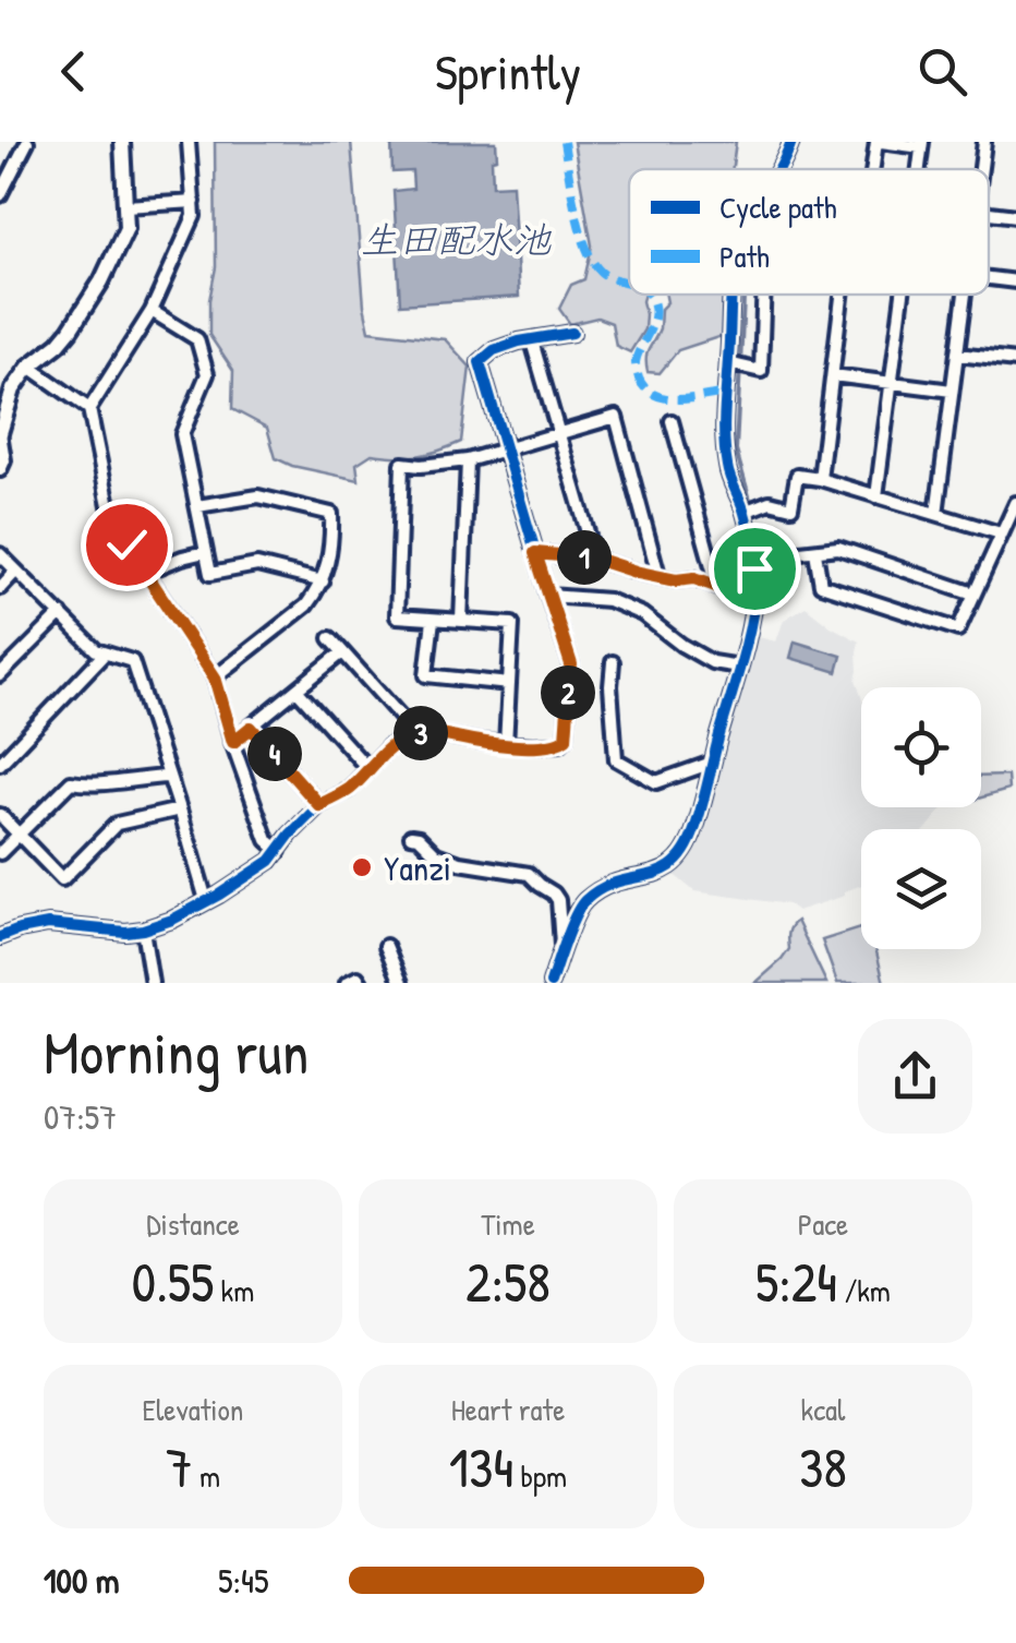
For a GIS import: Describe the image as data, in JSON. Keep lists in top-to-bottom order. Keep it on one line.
{"water":["生田配水池"],"places":["Yanzi"],"legend":["Cycle path","Path"],"page":{"header":"Sprintly","pins":["1","2","3","4"],"heading":["Morning run","07:57"],"stats":[["Distance","0.55 km"],["Time","2:58"],["Pace","5:24 /km"],["Elevation","7 m"],["Heart rate","134 bpm"],["kcal","38"]],"list":[{"name":"100 m","note":"5:45"}]}}
